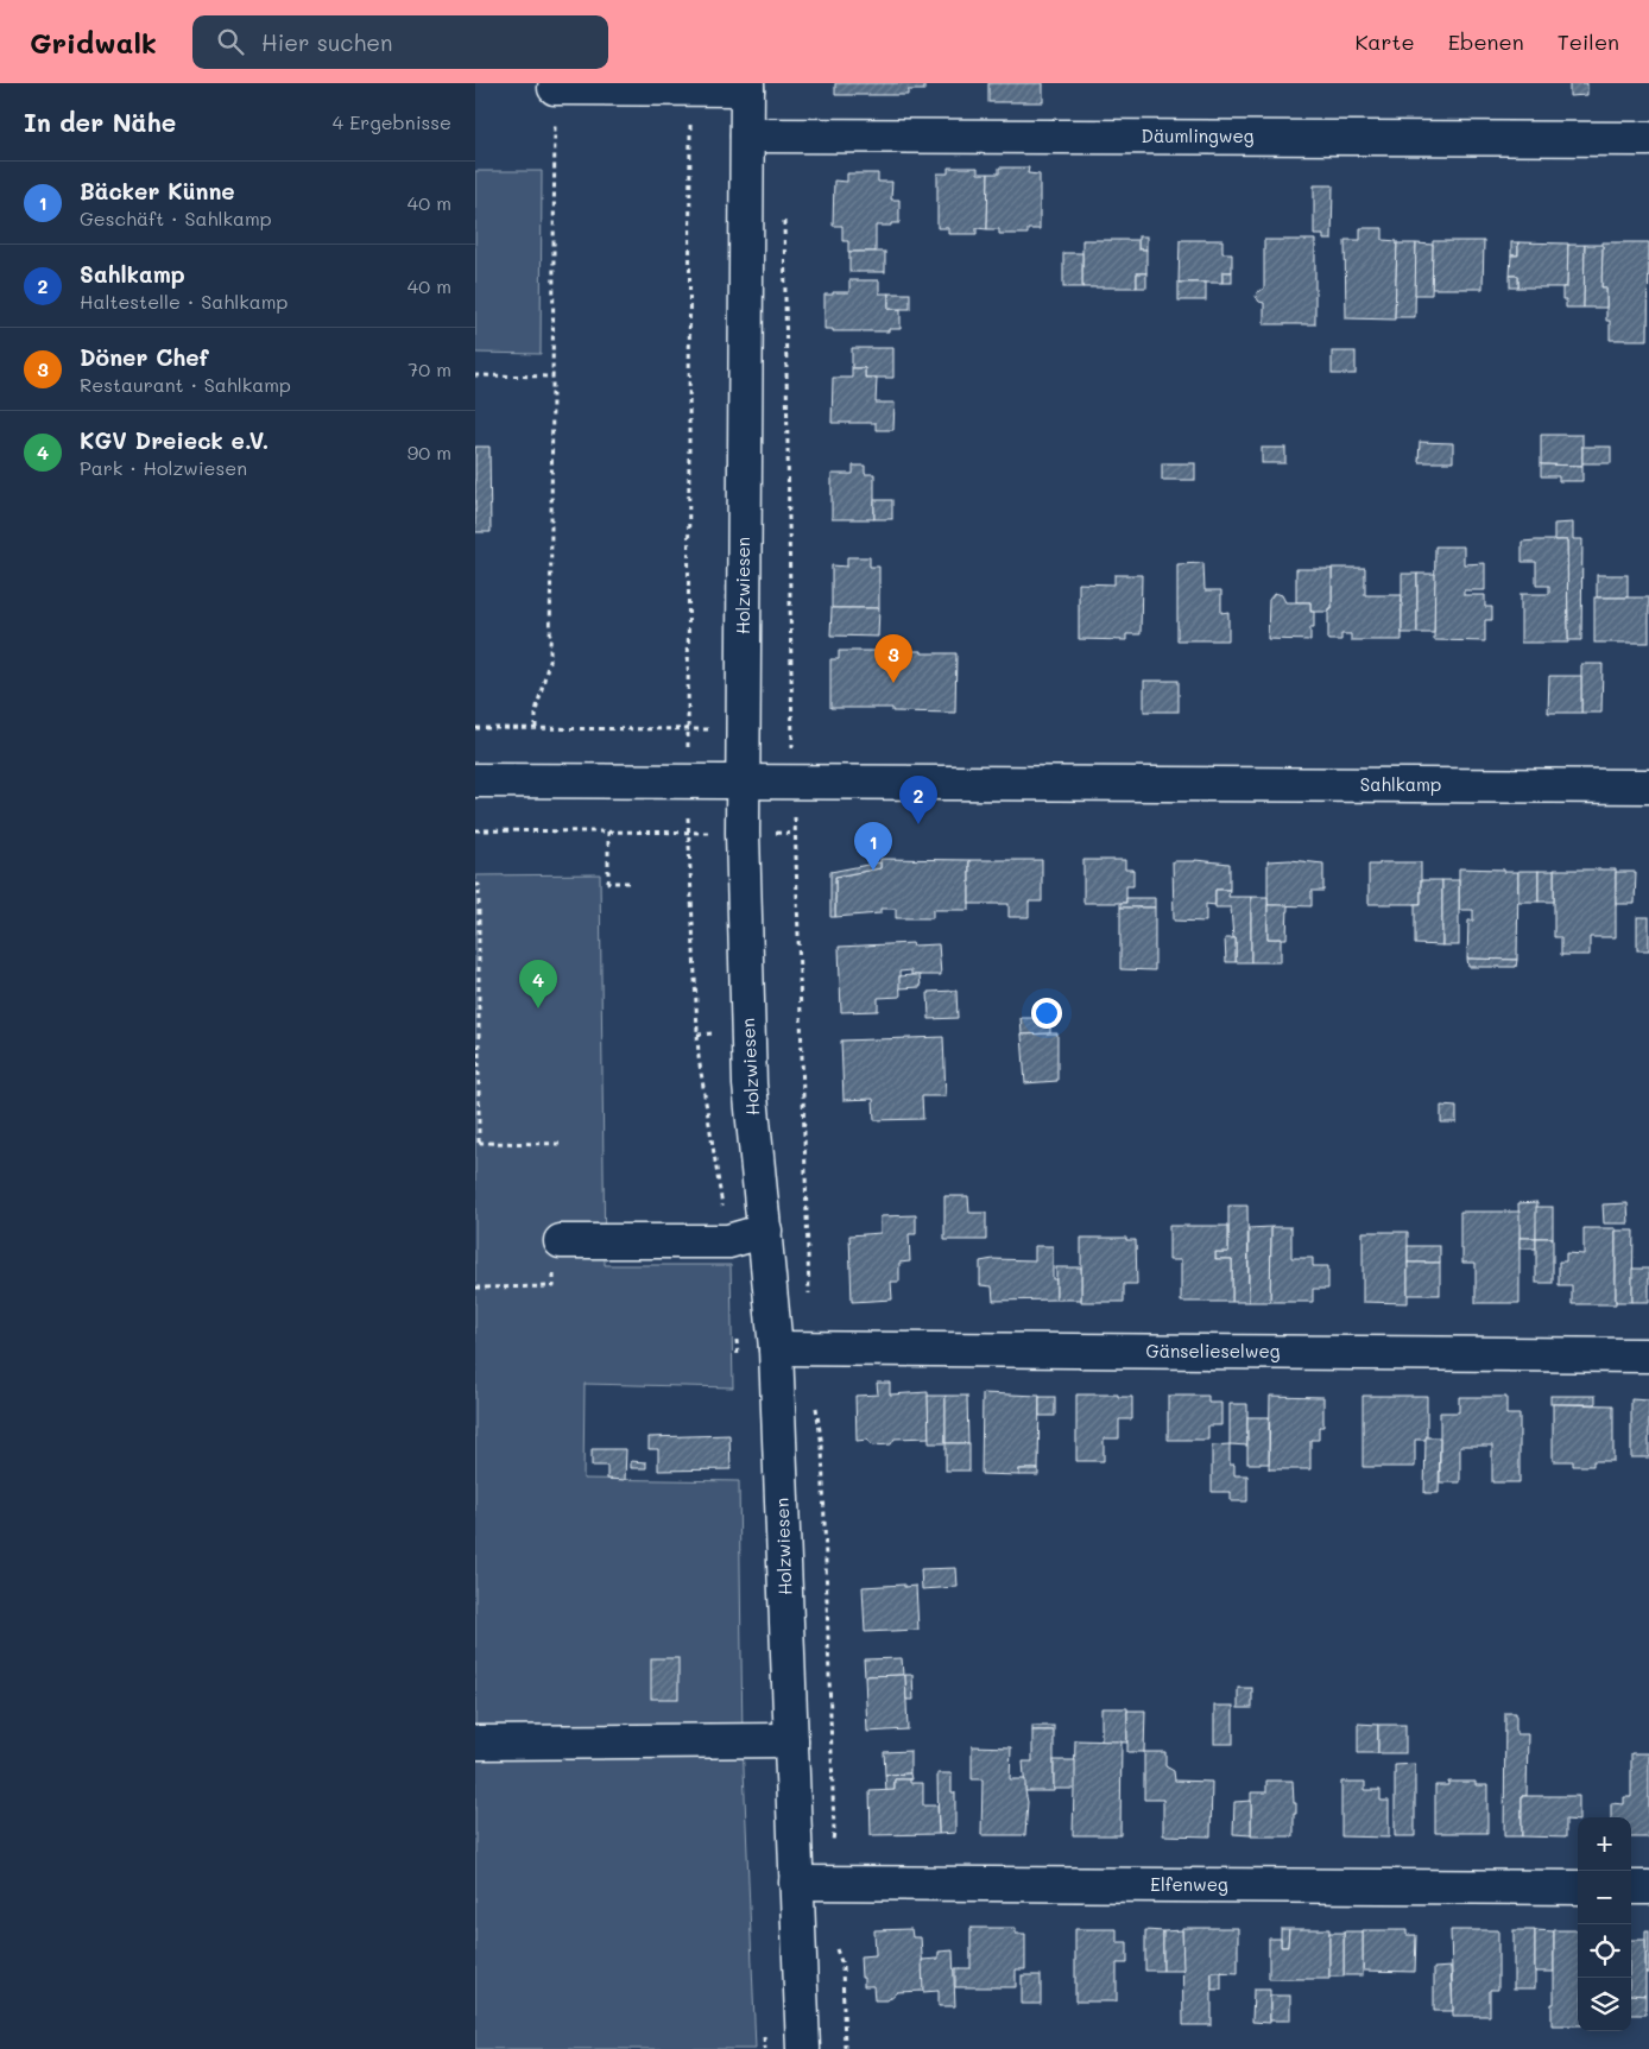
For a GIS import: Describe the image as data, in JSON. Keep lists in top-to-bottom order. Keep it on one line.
{"streets":{"street":["Däumlingweg","Holzwiesen","Sahlkamp","Gänselieselweg","Elfenweg"]},"crossings":[["Däumlingweg","Holzwiesen"],["Holzwiesen","Sahlkamp"],["Holzwiesen","Gänselieselweg"],["Holzwiesen","Elfenweg"]],"page":{"header":"Gridwalk","search":"Hier suchen","nav":["Karte","Ebenen","Teilen"],"heading":["In der Nähe","4 Ergebnisse"],"list":[{"mark":"1","name":"Bäcker Künne","note":"Geschäft · Sahlkamp","value":"40 m"},{"mark":"2","name":"Sahlkamp","note":"Haltestelle · Sahlkamp","value":"40 m"},{"mark":"3","name":"Döner Chef","note":"Restaurant · Sahlkamp","value":"70 m"},{"mark":"4","name":"KGV Dreieck e.V.","note":"Park · Holzwiesen","value":"90 m"}],"pins":["3","2","1","4"],"map_buttons":["+","−"]}}
